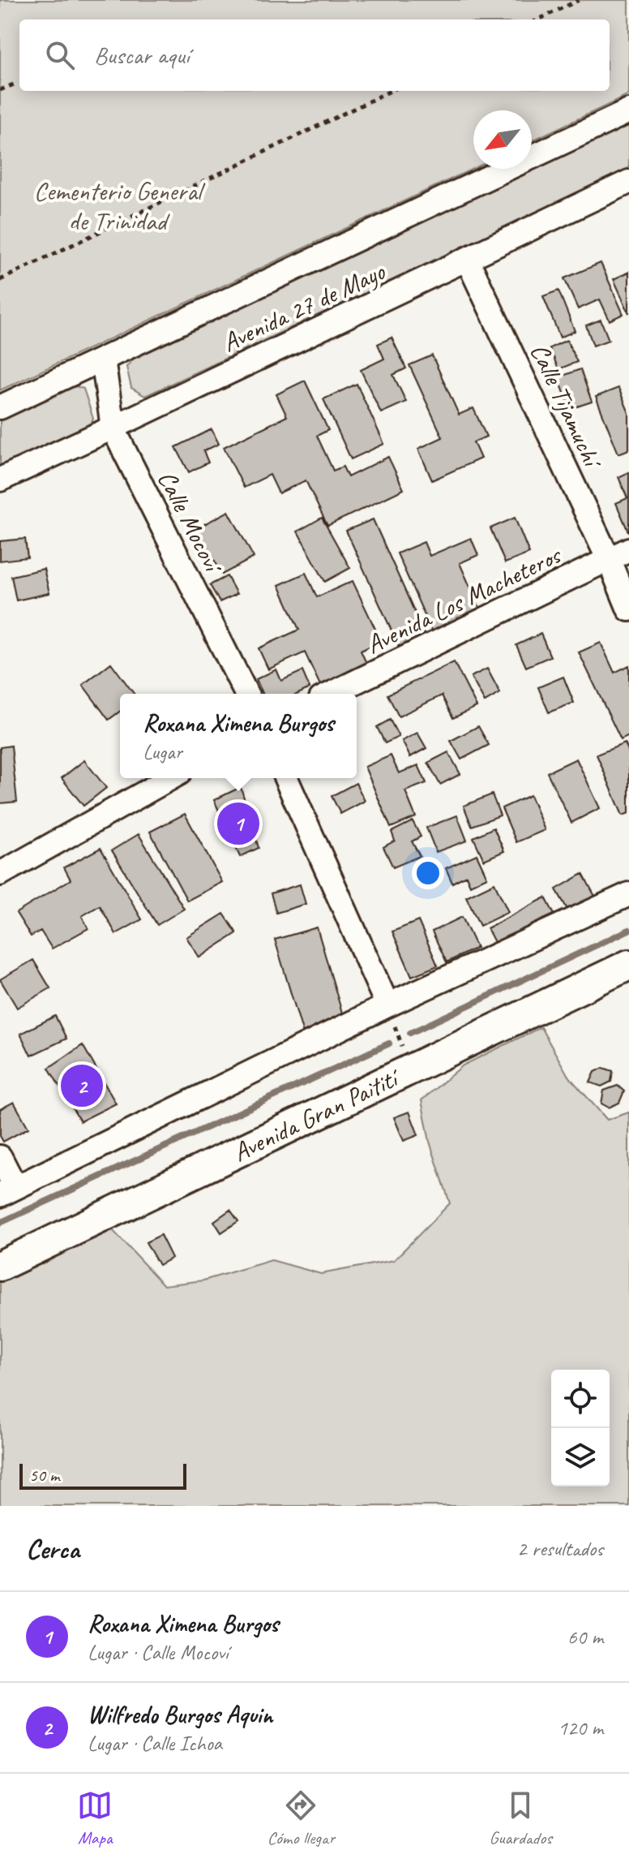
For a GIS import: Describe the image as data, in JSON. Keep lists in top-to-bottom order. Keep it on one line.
{"streets":{"main road":["Avenida Gran Paitití"],"street":["Avenida 27 de Mayo","Calle Tijamuchí","Calle Mocoví","Avenida Los Macheteros"]},"crossings":[["Avenida 27 de Mayo","Calle Tijamuchí"],["Avenida 27 de Mayo","Calle Mocoví"],["Calle Tijamuchí","Avenida Los Macheteros"]],"parks":["Cementerio General de Trinidad"],"scale_bar":"50 m","north":"bottom left","page":{"search":"Buscar aquí","popup":["Roxana Ximena Burgos","Lugar"],"pins":["1","2"],"scale":"50 m","heading":["Cerca","2 resultados"],"list":[{"mark":"1","name":"Roxana Ximena Burgos","note":"Lugar · Calle Mocoví","value":"60 m"},{"mark":"2","name":"Wilfredo Burgos Aquin","note":"Lugar · Calle Ichoa","value":"120 m"}],"nav":["Mapa","Cómo llegar","Guardados"]}}
